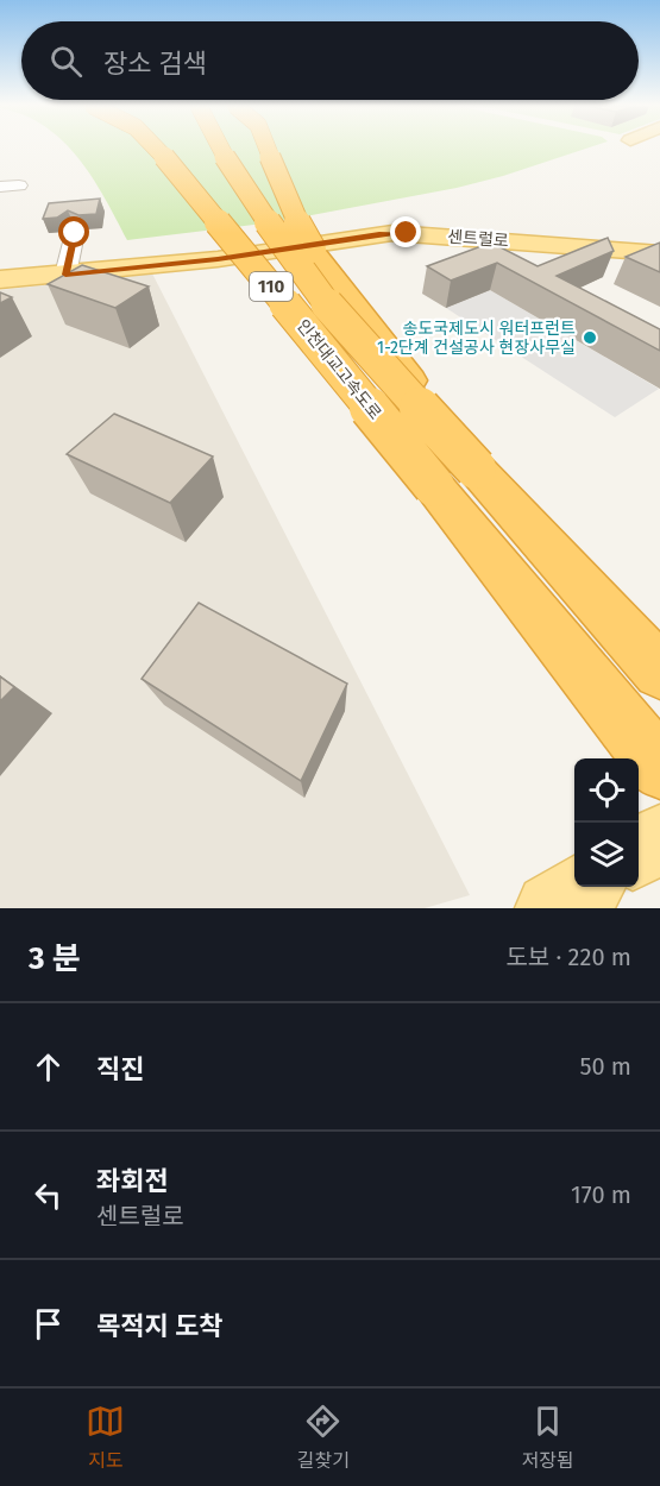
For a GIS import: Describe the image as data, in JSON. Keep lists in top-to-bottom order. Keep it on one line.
{"streets":{"highway":["110","인천대교고속도로"],"main road":["센트럴로"]},"places":["송도국제도시 워터프런트 1-2단계 건설공사 현장사무실"],"page":{"search":"장소 검색","heading":["3 분","도보 · 220 m"],"list":[["직진","50 m"],["좌회전","센트럴로","170 m"],"목적지 도착"],"nav":["지도","길찾기","저장됨"]}}
